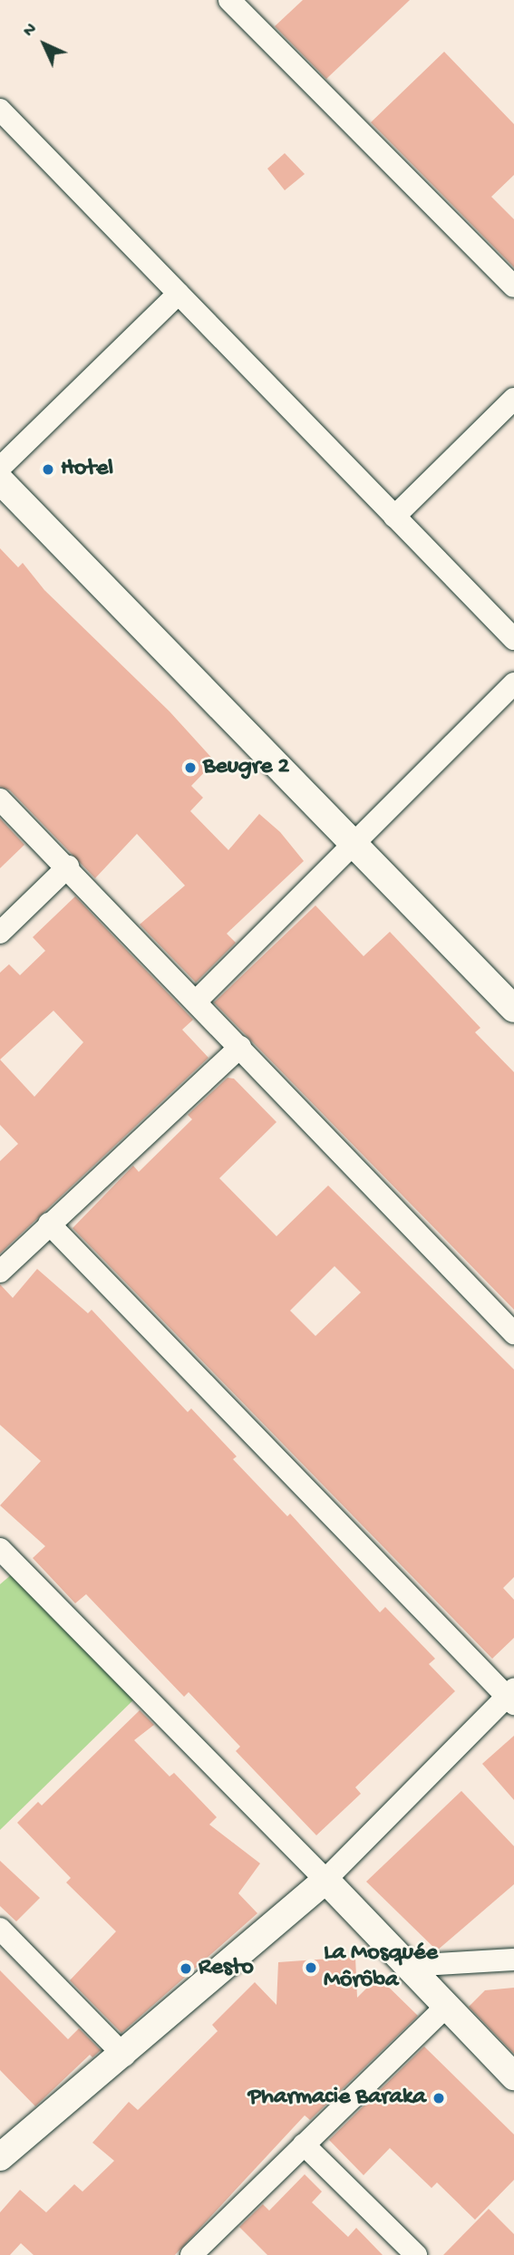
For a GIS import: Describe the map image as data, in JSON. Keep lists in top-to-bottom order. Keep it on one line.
{"places":["Hotel","Beugre 2","La Mosquée Môrôba","Resto","Pharmacie Baraka"],"north":"top left"}
